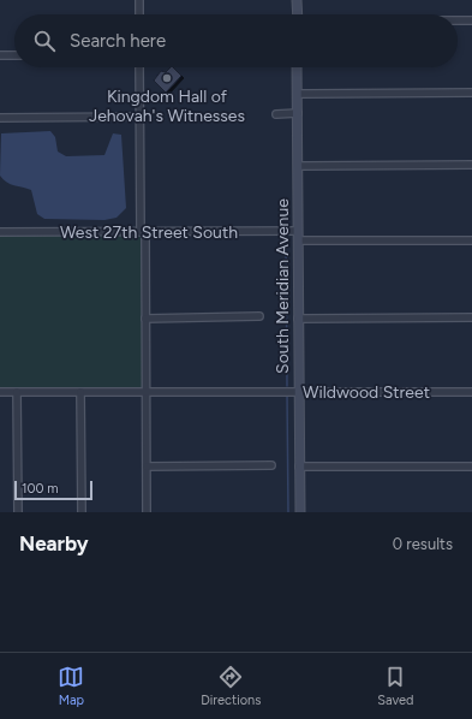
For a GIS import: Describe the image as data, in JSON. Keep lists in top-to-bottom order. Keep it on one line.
{"streets":{"main road":["South Meridian Avenue"],"street":["West 27th Street South","Wildwood Street"]},"crossings":[["West 27th Street South","South Meridian Avenue"],["South Meridian Avenue","Wildwood Street"]],"places":["Kingdom Hall of Jehovah's Witnesses"],"scale_bar":"100 m","page":{"search":"Search here","scale":"100 m","heading":["Nearby","0 results"],"nav":["Map","Directions","Saved"]}}
